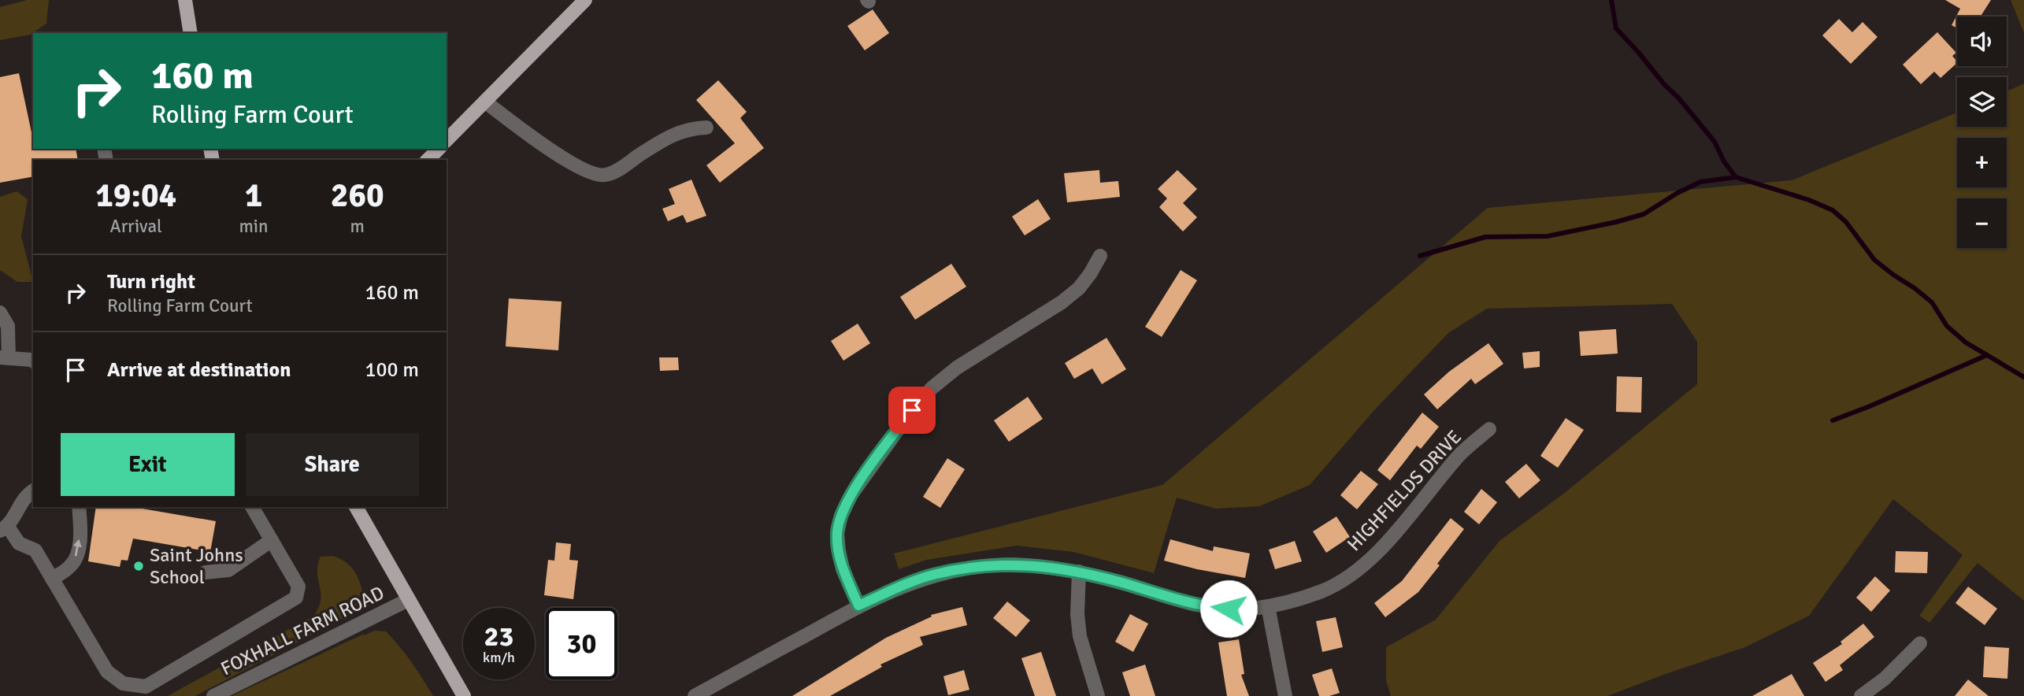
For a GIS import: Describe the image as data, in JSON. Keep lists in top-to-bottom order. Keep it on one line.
{"streets":{"street":["HIGHFIELDS DRIVE","FOXHALL FARM ROAD"]},"places":["Saint Johns School"],"page":{"map_buttons":["+","−"],"turn":["160 m","Rolling Farm Court"],"eta":["19:04","Arrival","1","min","260","m"],"list":[{"name":"Turn right","note":"Rolling Farm Court","value":"160 m"},{"name":"Arrive at destination","value":"100 m"}],"buttons":["Exit","Share"],"speed":"23 km/h","limit":"30"}}
